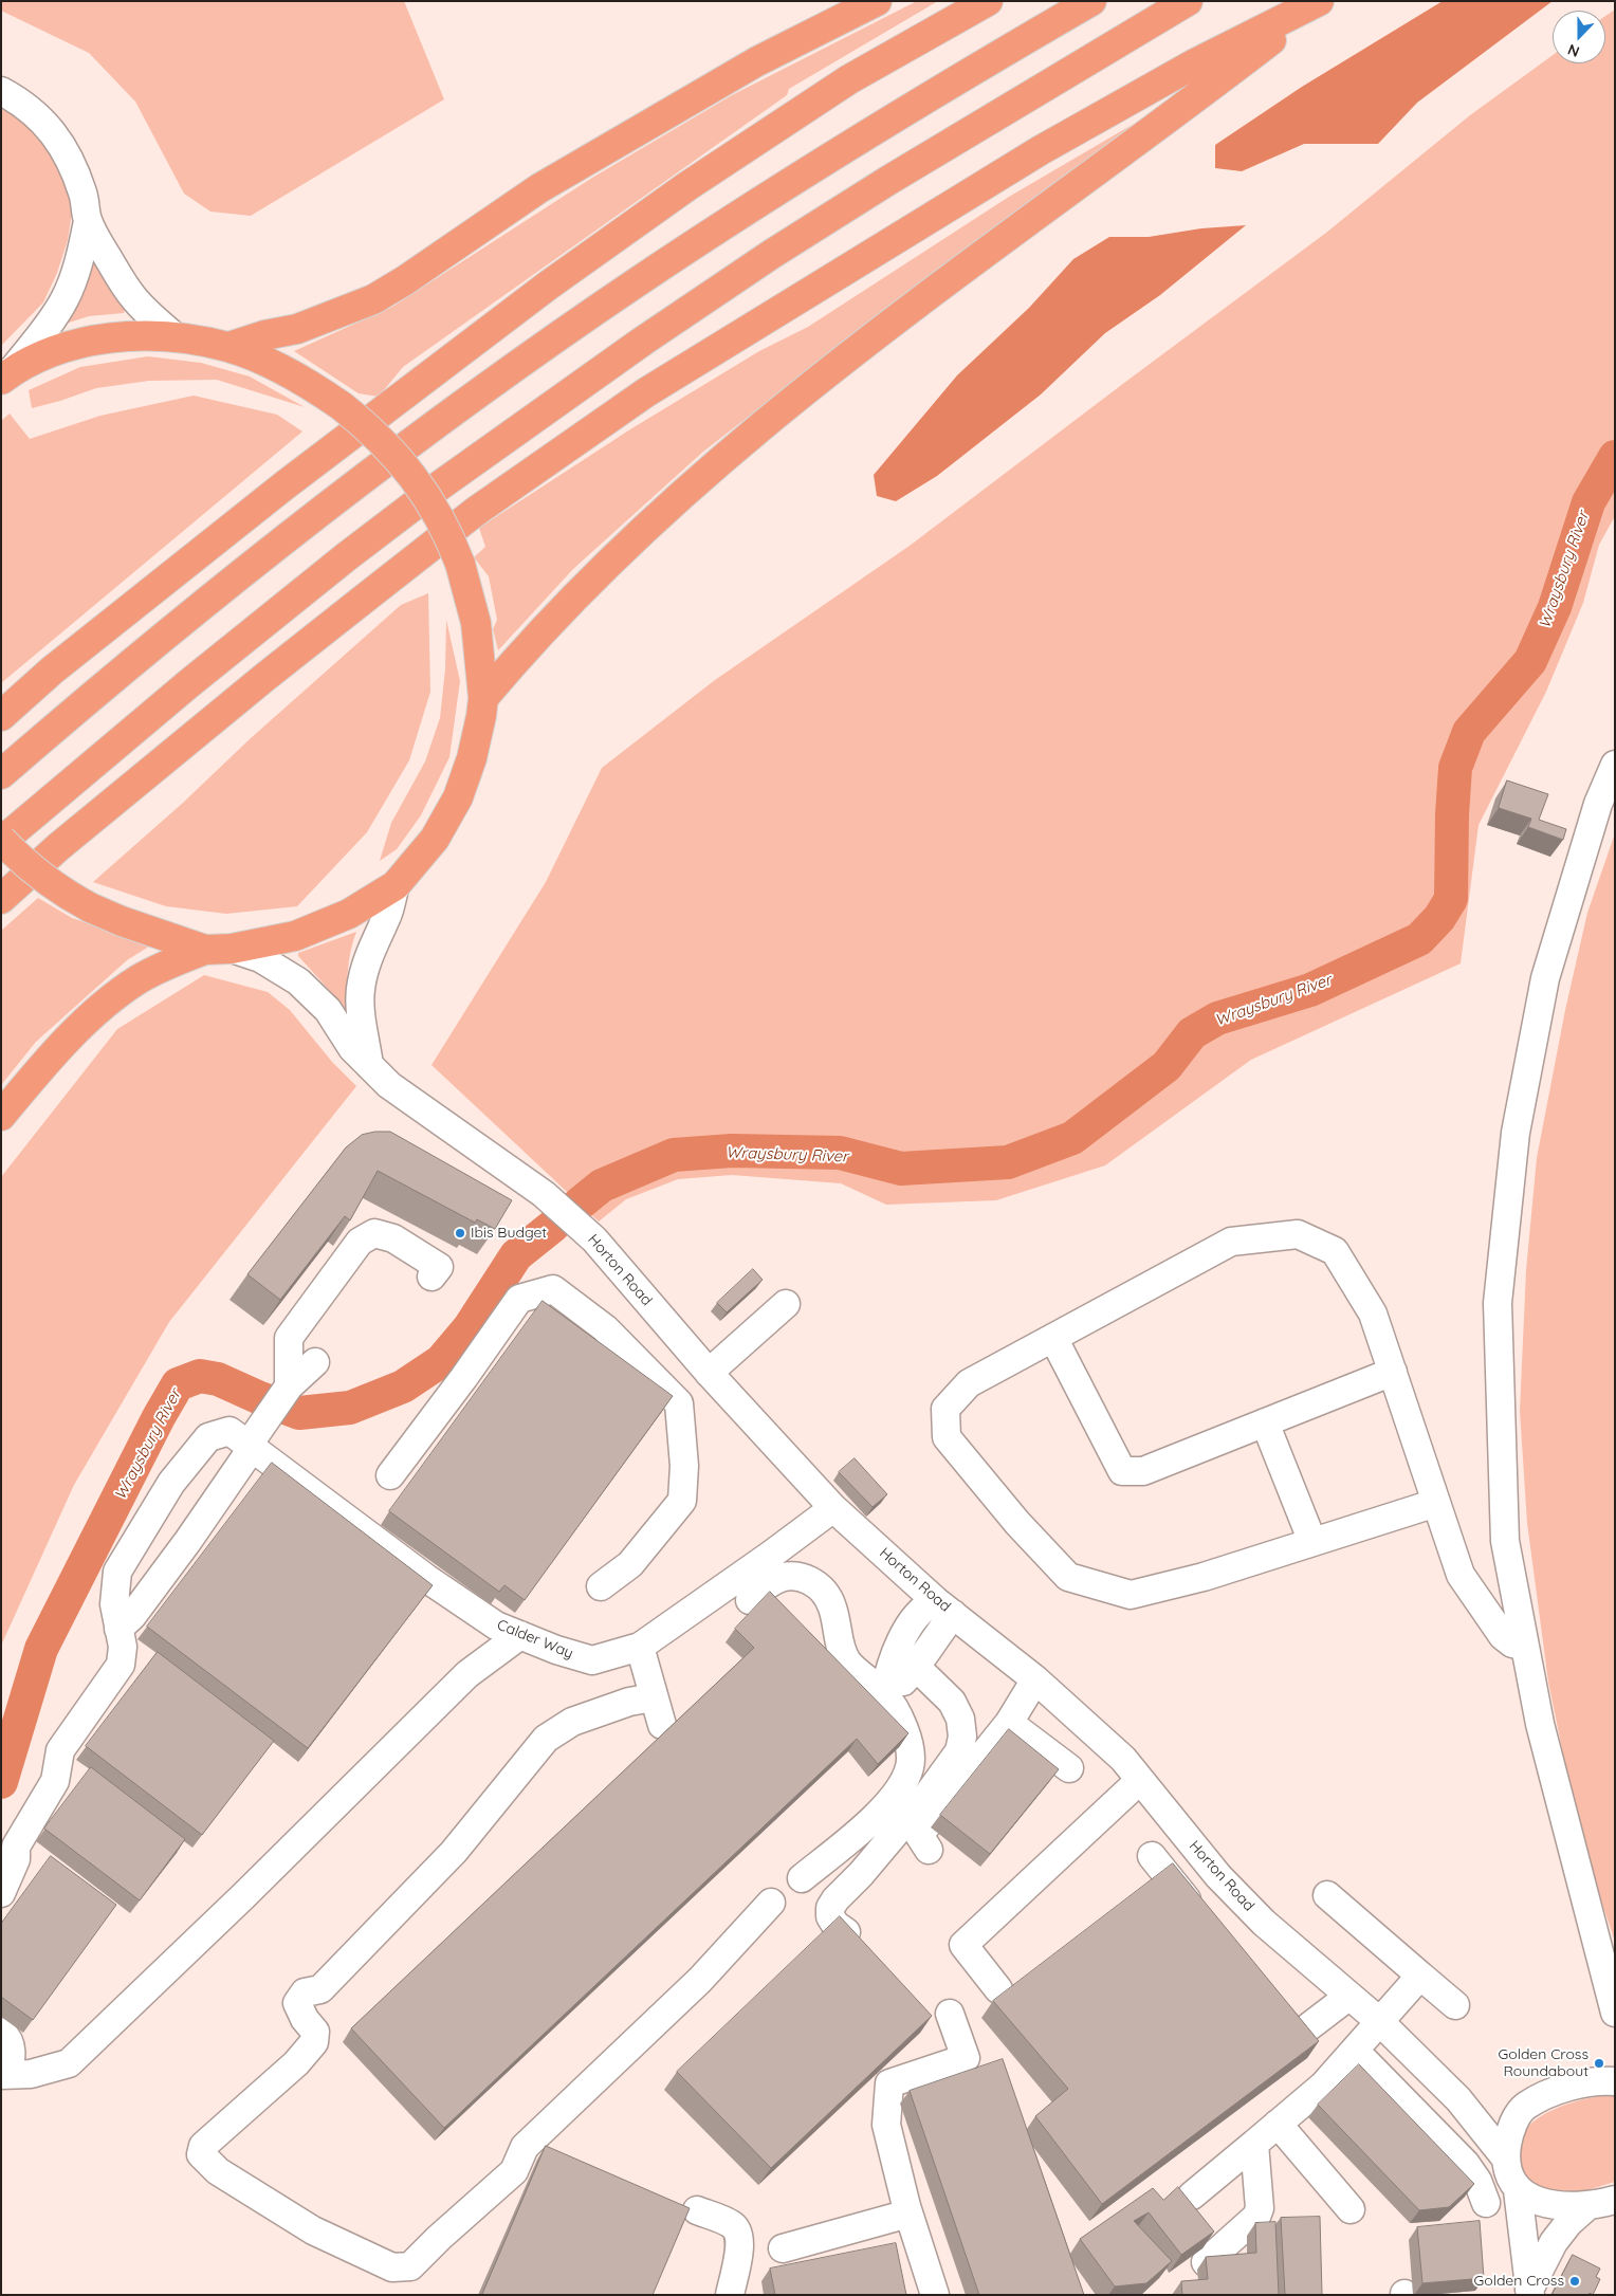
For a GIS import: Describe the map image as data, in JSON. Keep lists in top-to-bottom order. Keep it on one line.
{"streets":{"street":["Horton Road","Calder Way"]},"crossings":[["Horton Road","Calder Way"]],"water":["Wraysbury River"],"places":["Ibis Budget","Golden Cross Roundabout","Golden Cross"],"north":"bottom"}
